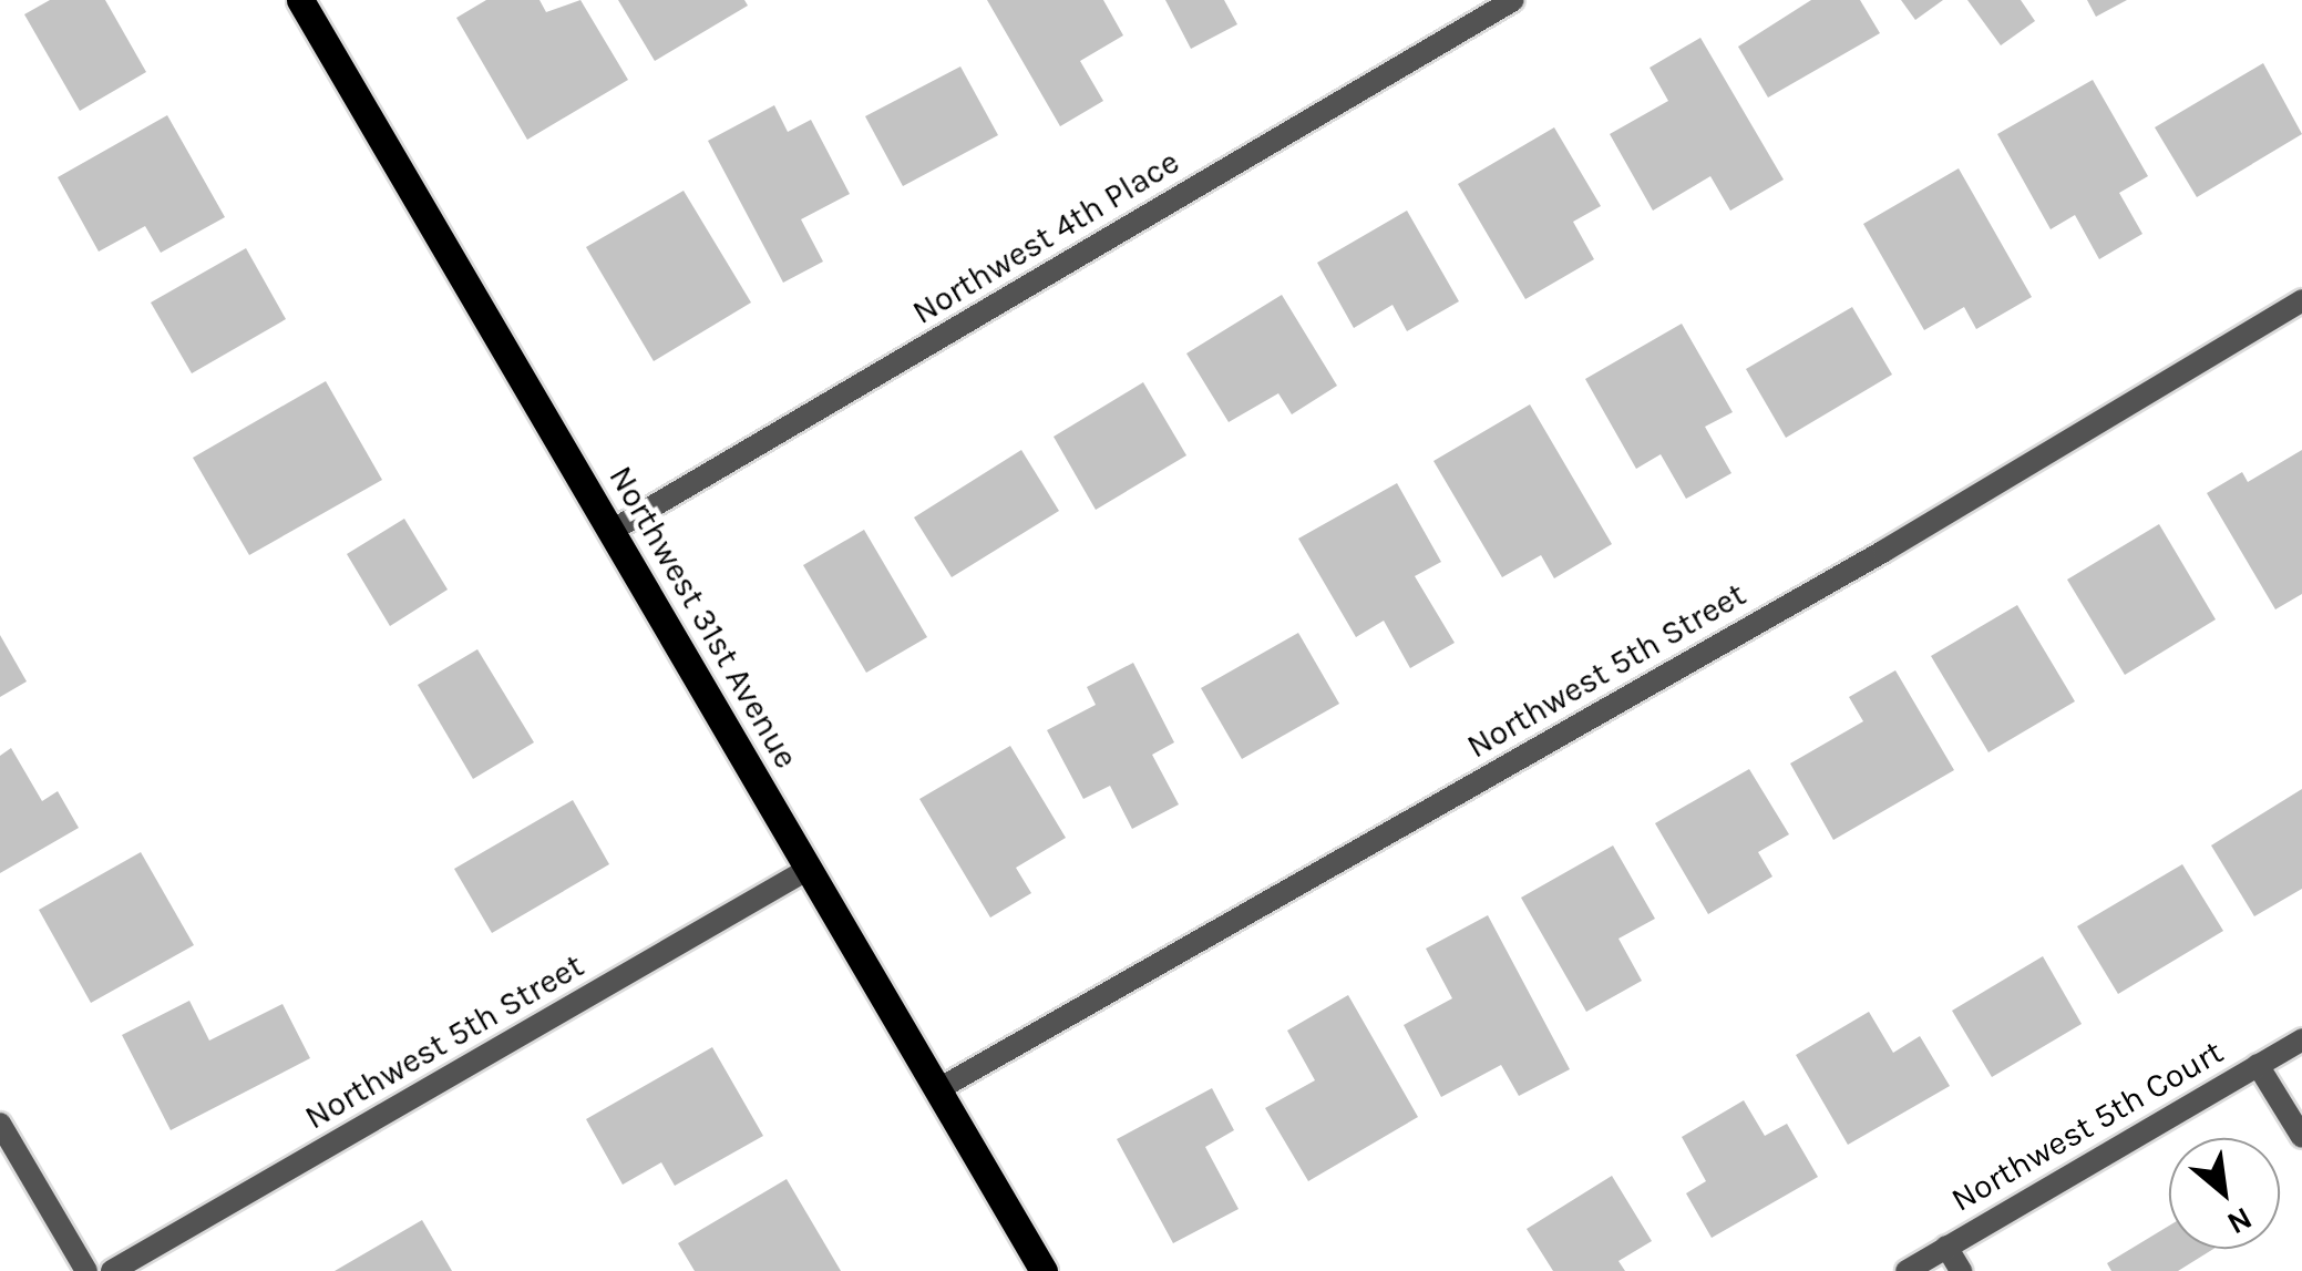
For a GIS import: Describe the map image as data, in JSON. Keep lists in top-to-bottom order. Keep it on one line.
{"streets":{"main road":["Northwest 31st Avenue"],"street":["Northwest 4th Place","Northwest 5th Street","Northwest 5th Court"]},"crossings":[["Northwest 4th Place","Northwest 31st Avenue"],["Northwest 31st Avenue","Northwest 5th Street"]],"north":"bottom right"}
